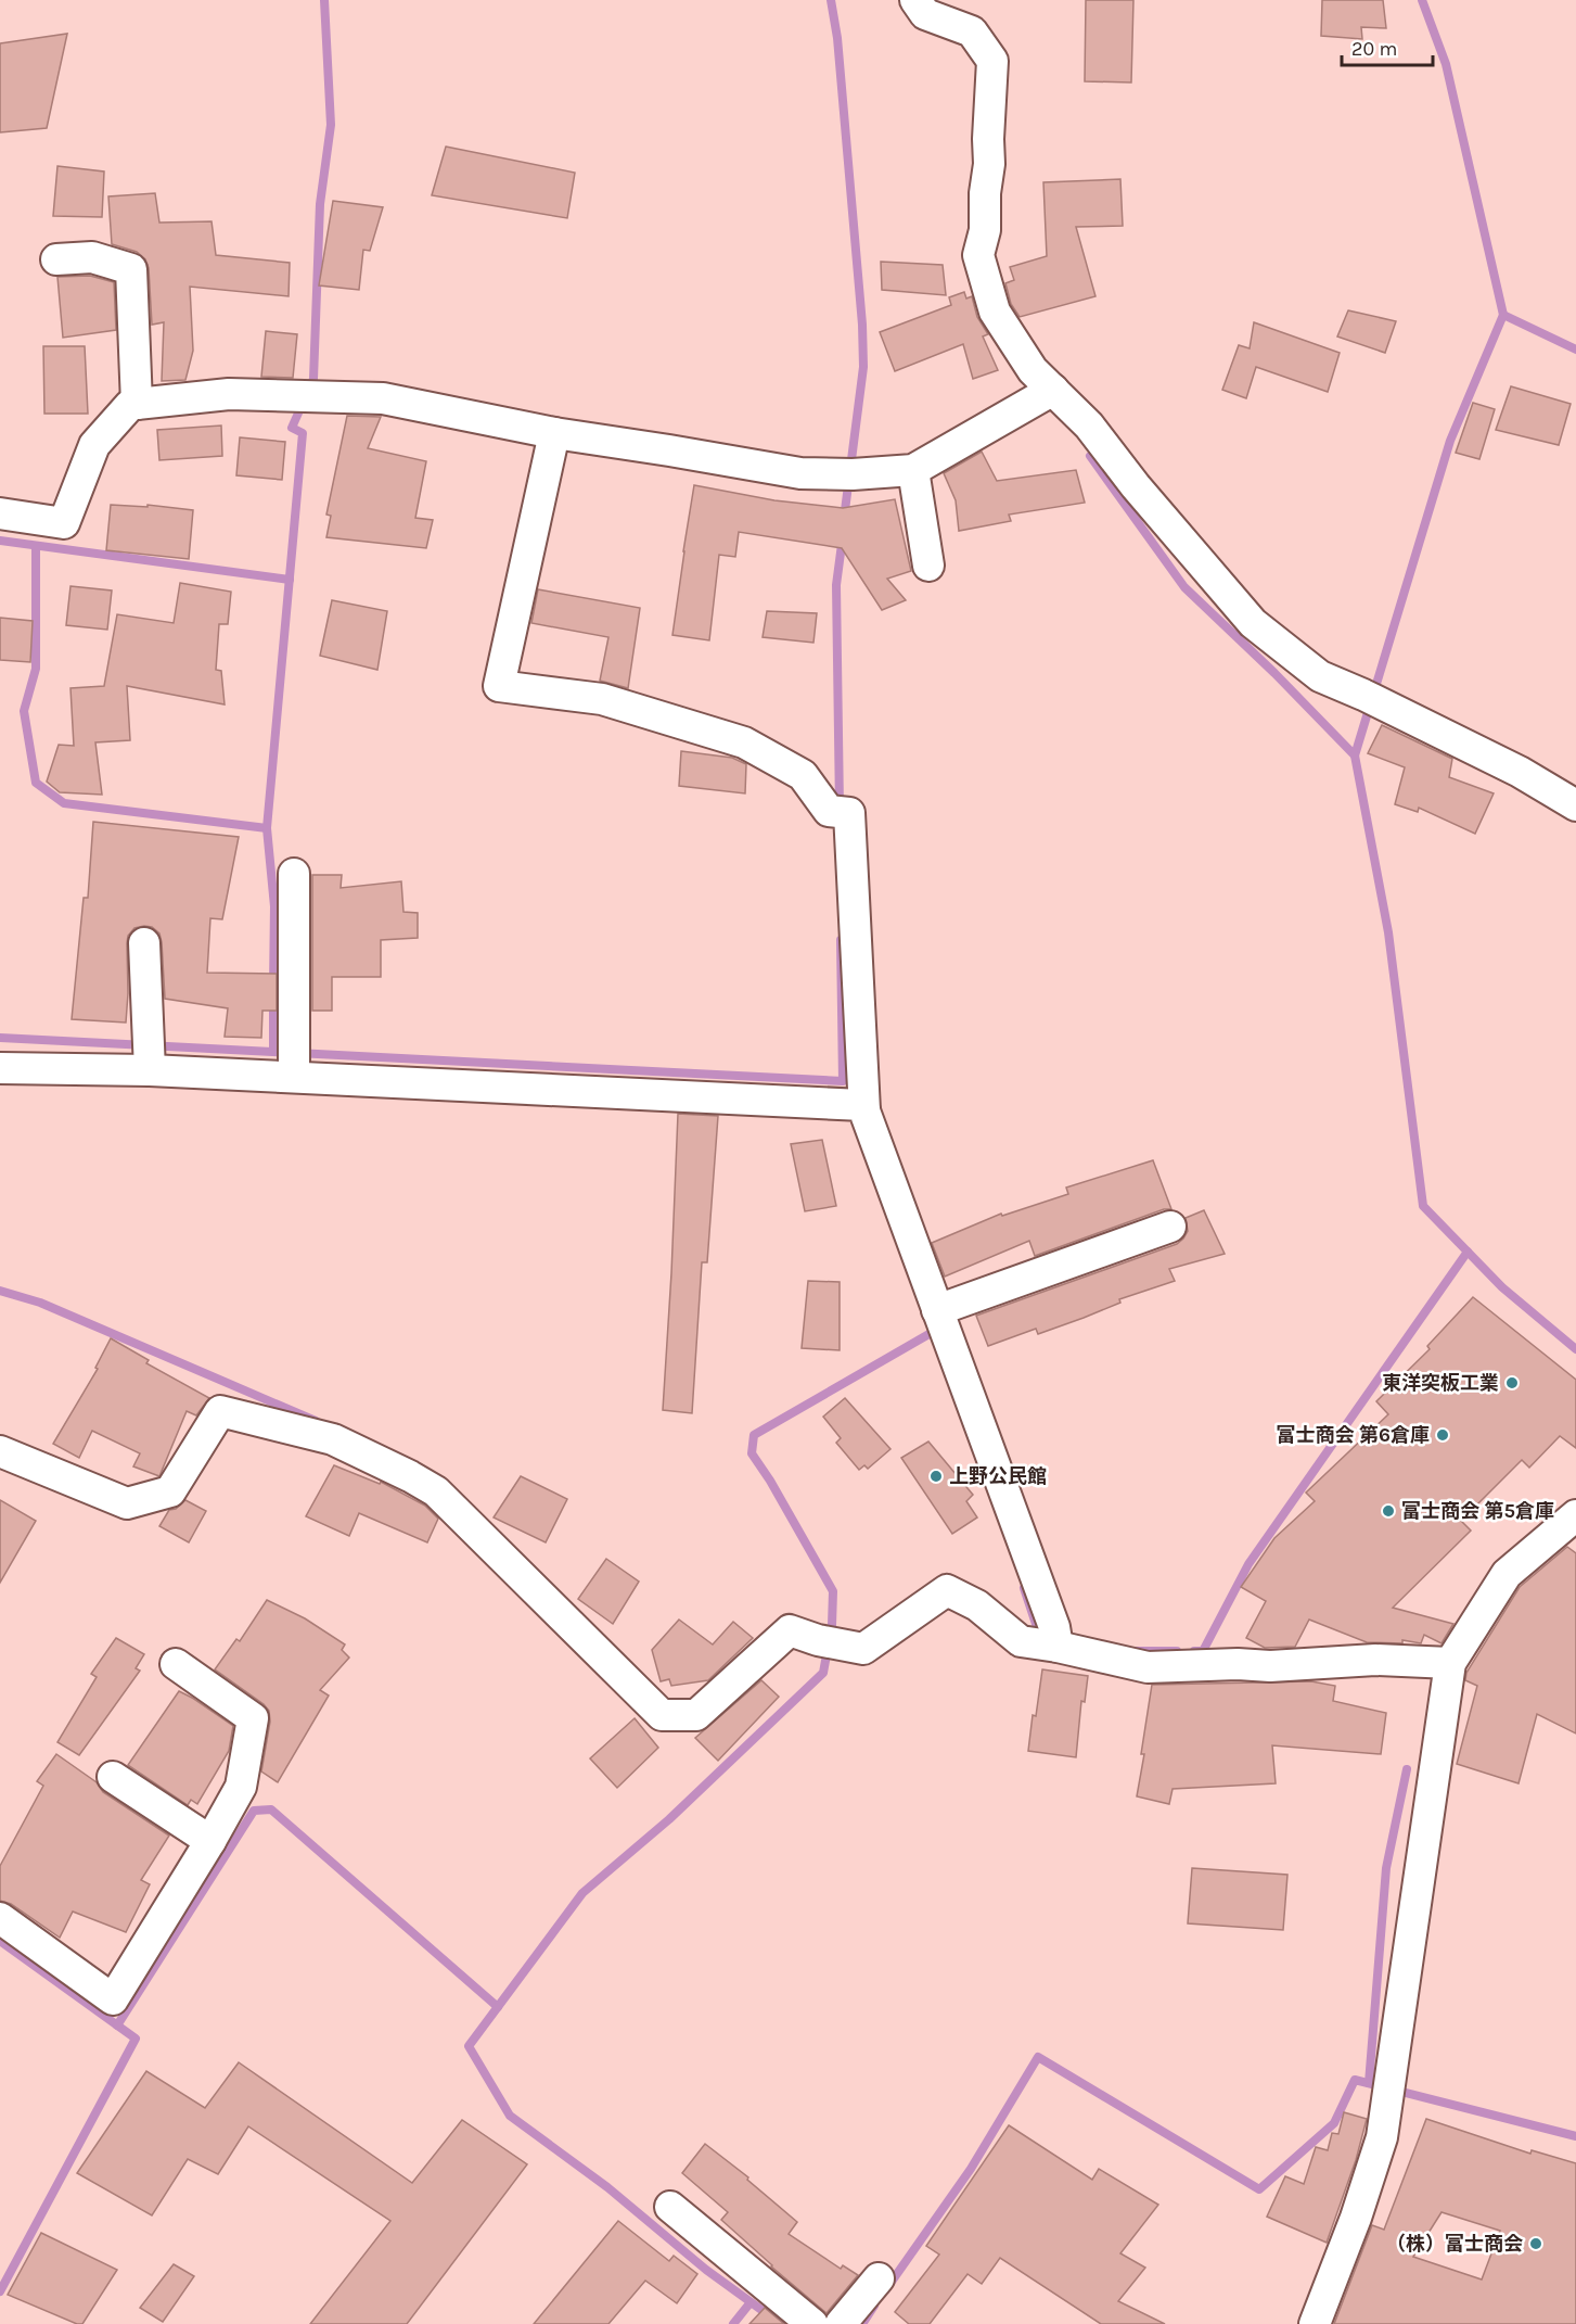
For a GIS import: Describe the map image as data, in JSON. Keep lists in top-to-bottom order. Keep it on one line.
{"places":["東洋突板工業","富士商会 第6倉庫","上野公民館","富士商会 第5倉庫","（株）富士商会"],"scale_bar":"20 m"}
